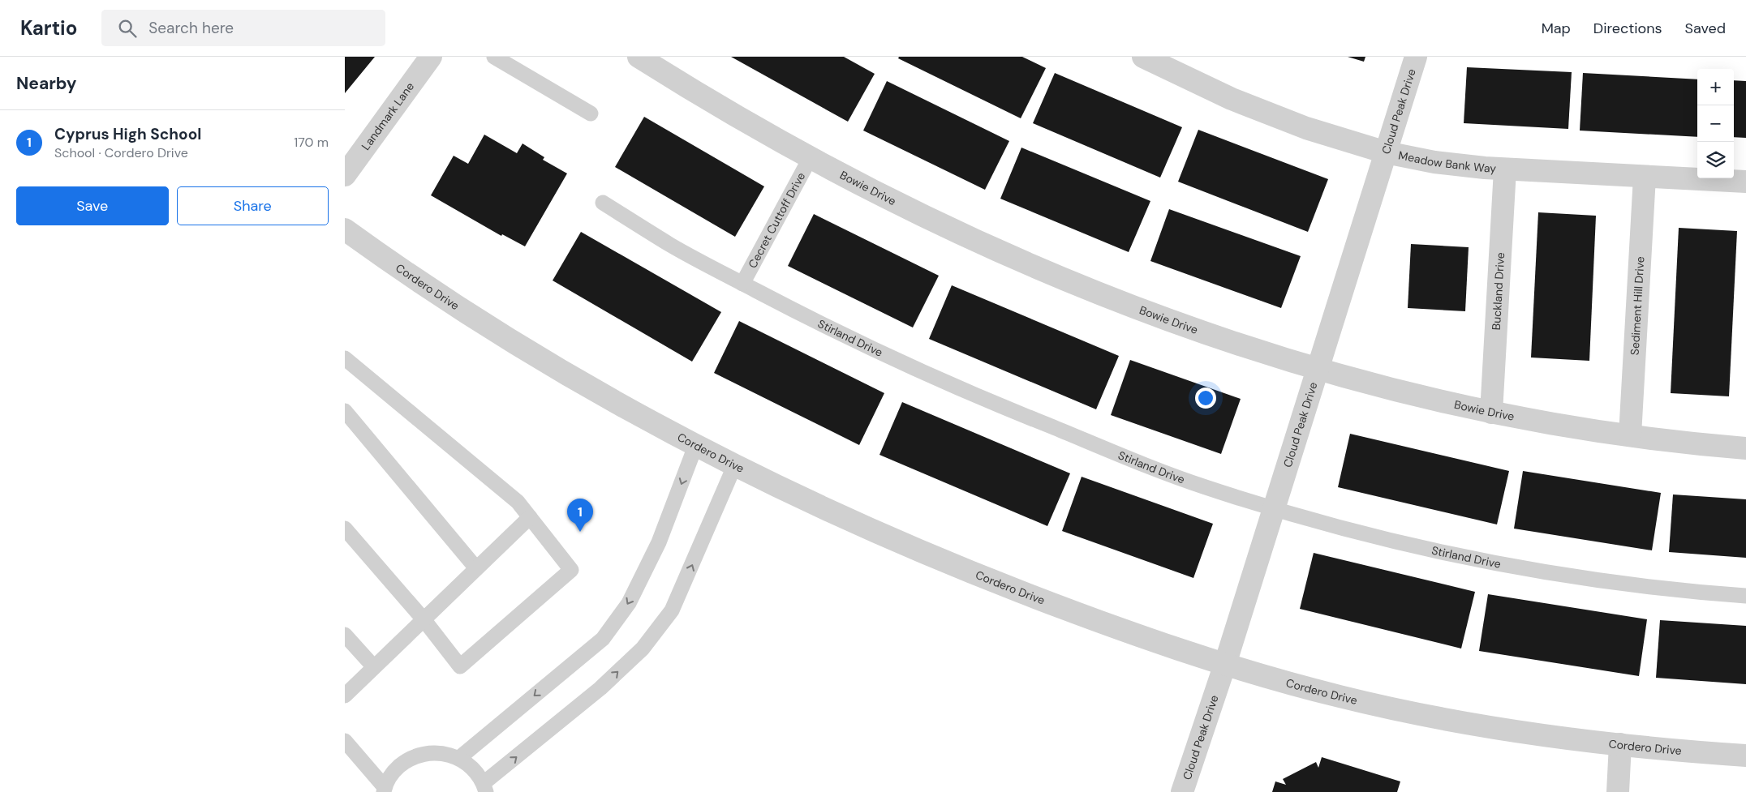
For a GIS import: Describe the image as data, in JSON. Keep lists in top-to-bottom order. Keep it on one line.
{"streets":{"street":["Cloud Peak Drive","Landmark Lane","Meadow Bank Way","Bowie Drive","Cordero Drive","Buckland Drive","Sediment Hill Drive"],"lane":["Cecret Cuttoff Drive","Stirland Drive"]},"crossings":[["Cloud Peak Drive","Meadow Bank Way"],["Cloud Peak Drive","Bowie Drive"],["Cloud Peak Drive","Cordero Drive"],["Cloud Peak Drive","Stirland Drive"],["Meadow Bank Way","Buckland Drive"],["Meadow Bank Way","Sediment Hill Drive"],["Bowie Drive","Cecret Cuttoff Drive"],["Bowie Drive","Buckland Drive"],["Bowie Drive","Sediment Hill Drive"],["Cecret Cuttoff Drive","Stirland Drive"]],"page":{"header":"Kartio","search":"Search here","nav":["Map","Directions","Saved"],"heading":"Nearby","map_buttons":["+","−"],"list":[{"mark":"1","name":"Cyprus High School","note":"School · Cordero Drive","value":"170 m"}],"buttons":["Save","Share"],"pins":"1"}}
